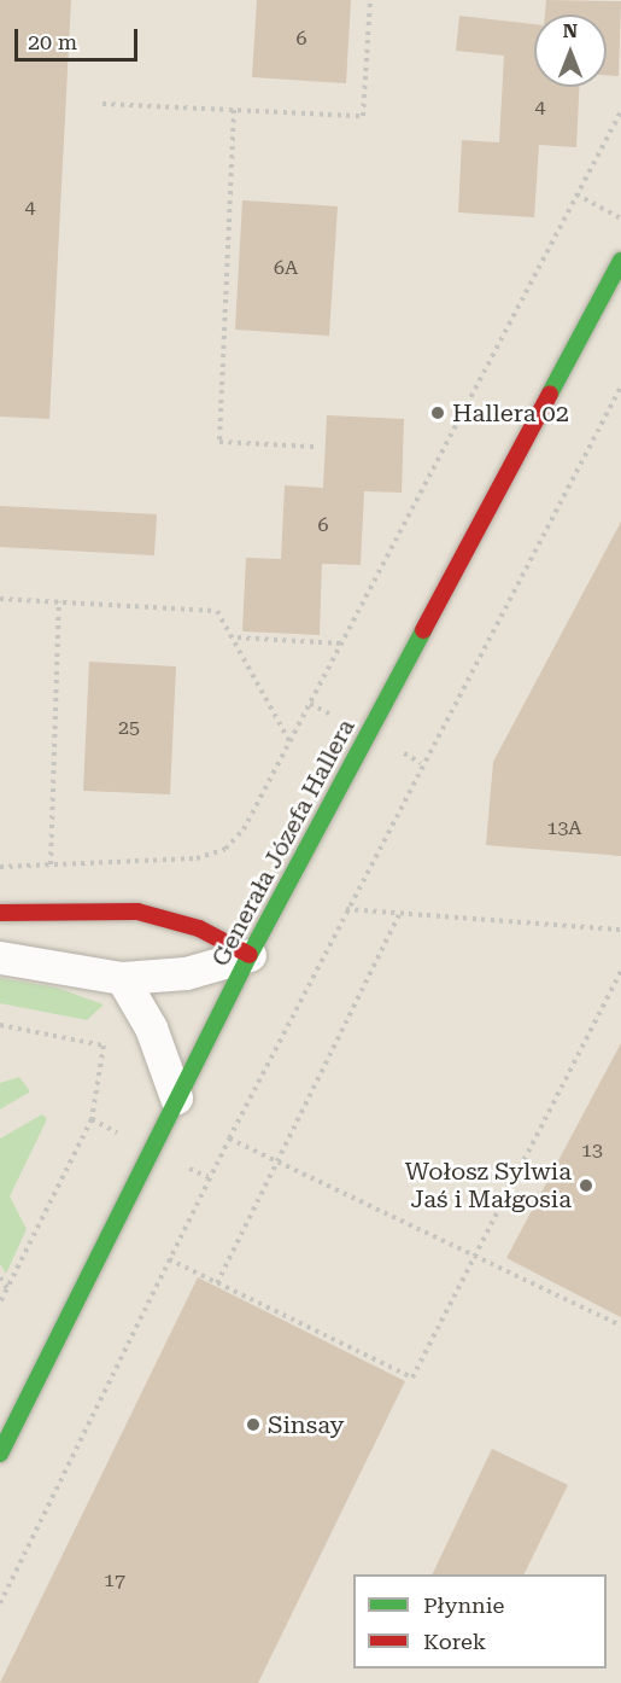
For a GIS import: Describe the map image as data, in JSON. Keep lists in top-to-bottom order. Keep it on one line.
{"streets":{"street":["Generała Józefa Hallera"]},"places":["Hallera 02","Wołosz Sylwia Jaś i Małgosia","Sinsay"],"house_numbers":["6","4","4","6A","6","25","13A","13","17"],"legend":["Płynnie","Korek"],"scale_bar":"20 m","north":"top"}
